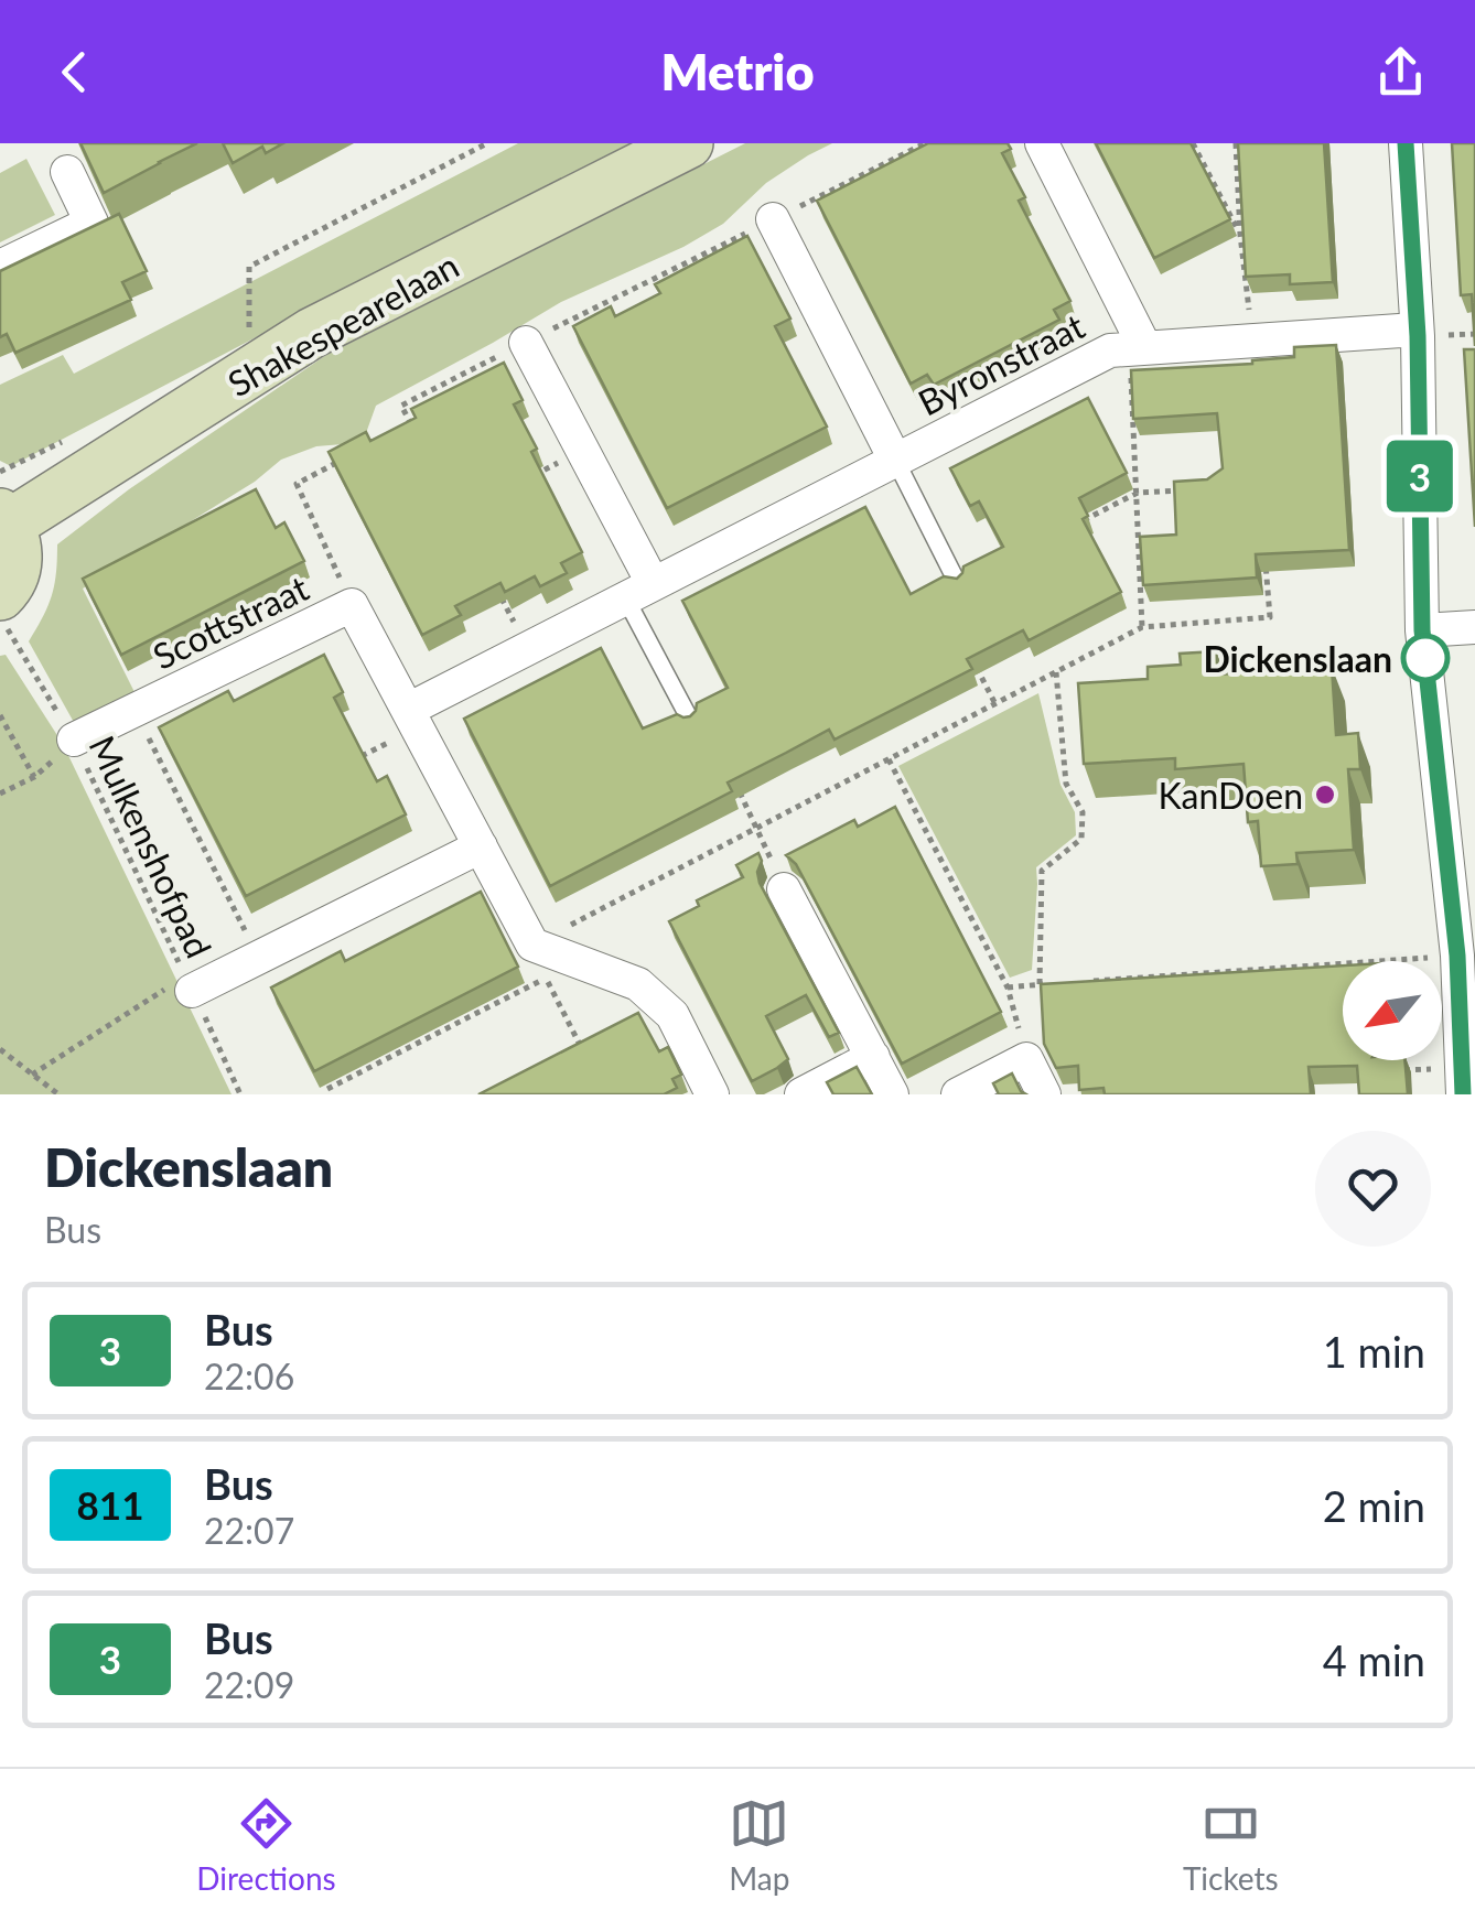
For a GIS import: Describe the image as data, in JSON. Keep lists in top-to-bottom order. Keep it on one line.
{"streets":{"street":["Shakespearelaan","Byronstraat","Scottstraat"],"path":["Mulkenshofpad"]},"crossings":[["Byronstraat","Scottstraat"],["Scottstraat","Mulkenshofpad"]],"places":["Dickenslaan","KanDoen"],"lines":["bus line 3"],"north":"bottom left","page":{"header":"Metrio","on_map":"3","heading":["Dickenslaan","Bus"],"list":[{"mark":"3","name":"Bus","note":"22:06","value":"1 min"},{"mark":"811","name":"Bus","note":"22:07","value":"2 min"},{"mark":"3","name":"Bus","note":"22:09","value":"4 min"}],"tabs":["Directions","Map","Tickets"]}}
